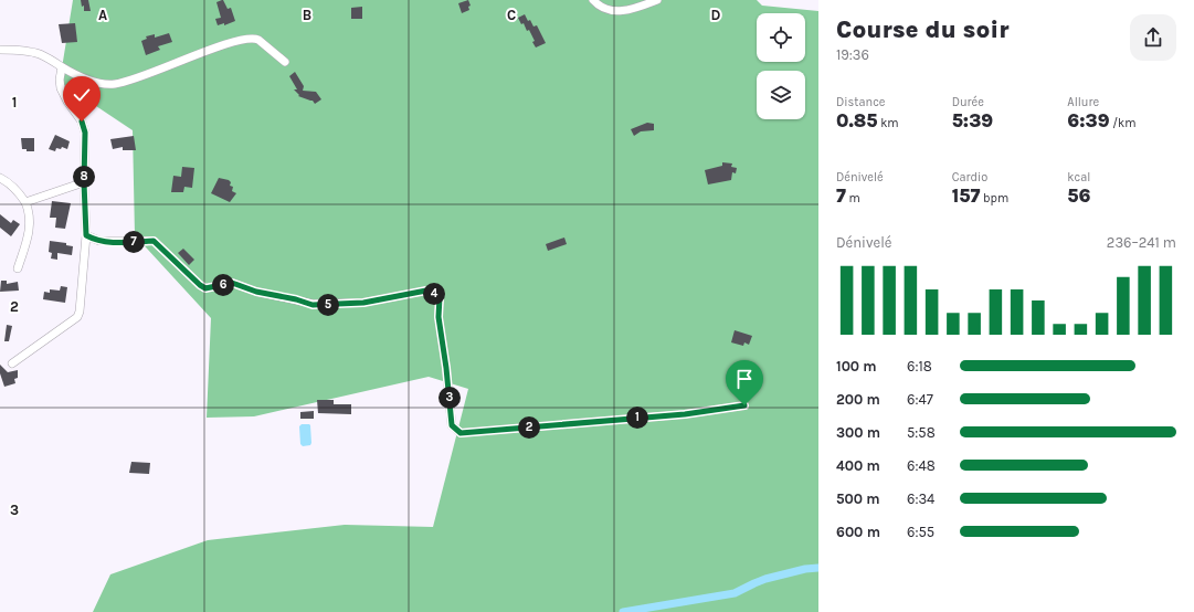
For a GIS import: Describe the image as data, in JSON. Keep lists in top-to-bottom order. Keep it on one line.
{"page":{"heading":["Course du soir","19:36"],"stats":[["Distance","0.85 km"],["Durée","5:39"],["Allure","6:39 /km"],["Dénivelé","7 m"],["Cardio","157 bpm"],["kcal","56"]],"pins":["8","7","6","4","5","3","1","2"],"chart":["Dénivelé","236–241 m"],"list":[{"name":"100 m","note":"6:18"},{"name":"200 m","note":"6:47"},{"name":"300 m","note":"5:58"},{"name":"400 m","note":"6:48"},{"name":"500 m","note":"6:34"},{"name":"600 m","note":"6:55"}]},"grid":{"columns":["A","B","C","D"],"rows":["1","2","3"]}}
